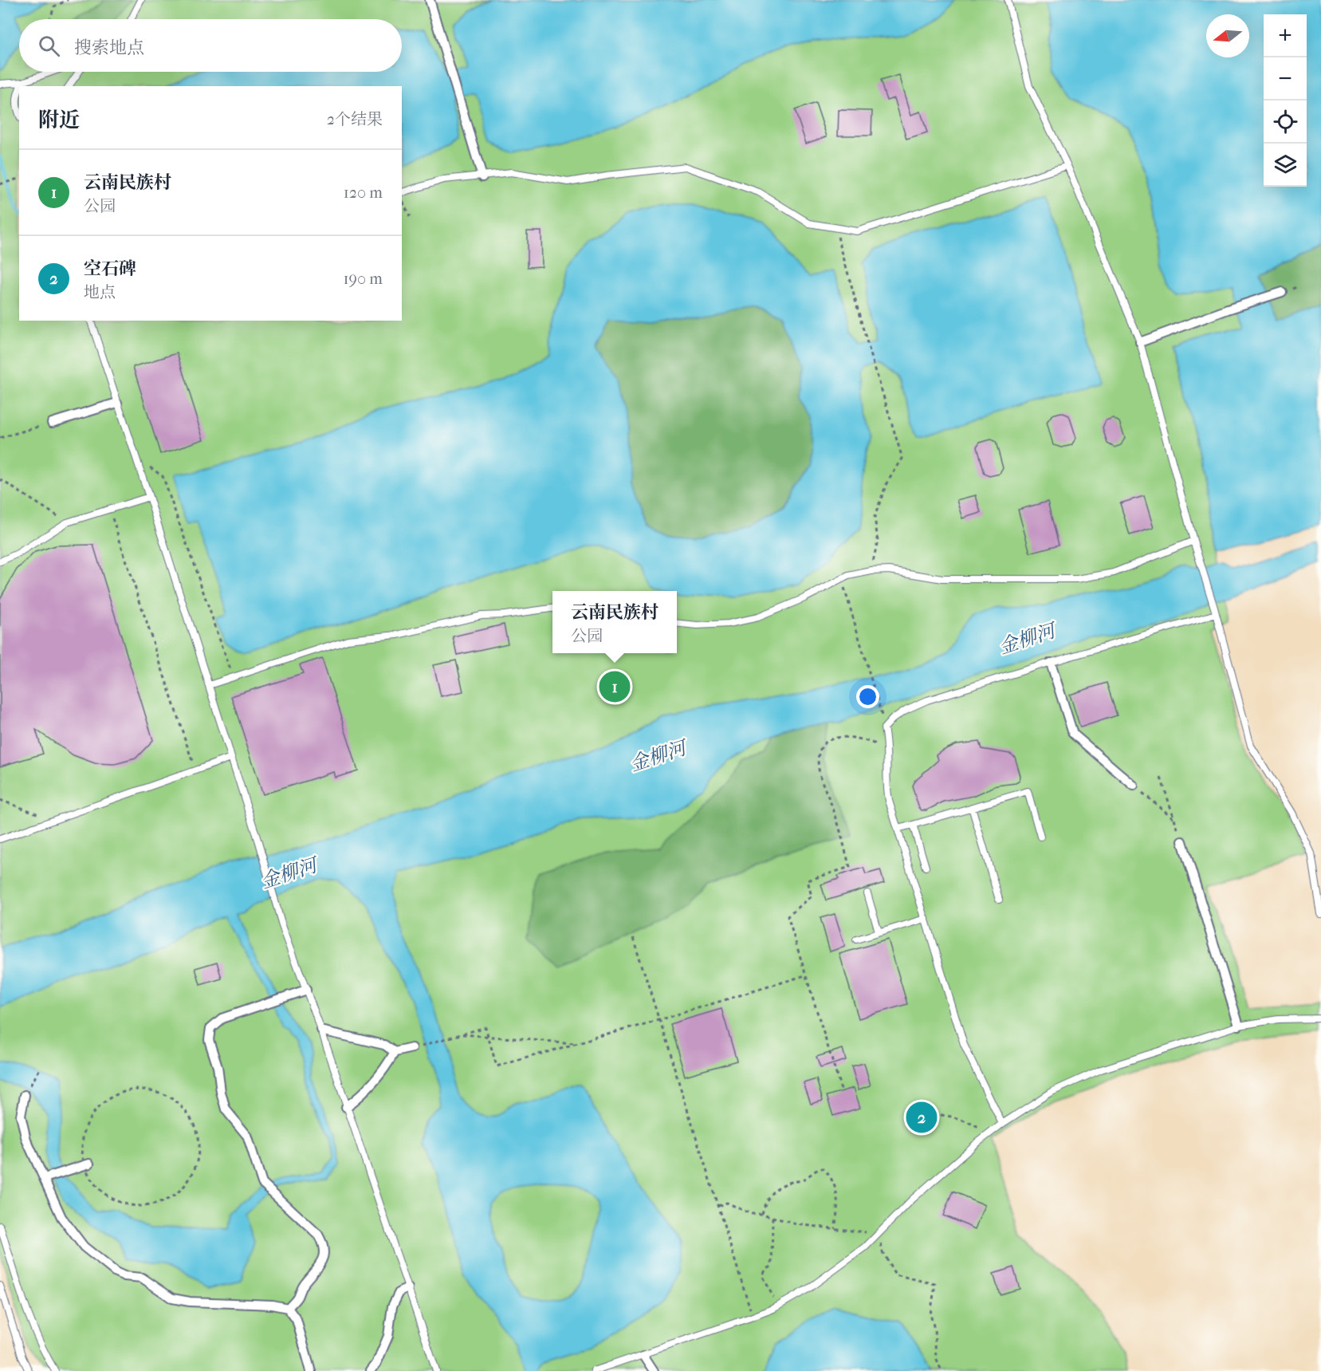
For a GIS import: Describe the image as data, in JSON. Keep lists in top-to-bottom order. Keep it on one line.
{"water":["金柳河"],"north":"left","page":{"map_buttons":["+","−"],"search":"搜索地点","heading":["附近","2个结果"],"list":[{"mark":"1","name":"云南民族村","note":"公园","value":"120 m"},{"mark":"2","name":"空石碑","note":"地点","value":"190 m"}],"popup":["云南民族村","公园"],"pins":["1","2"]}}
